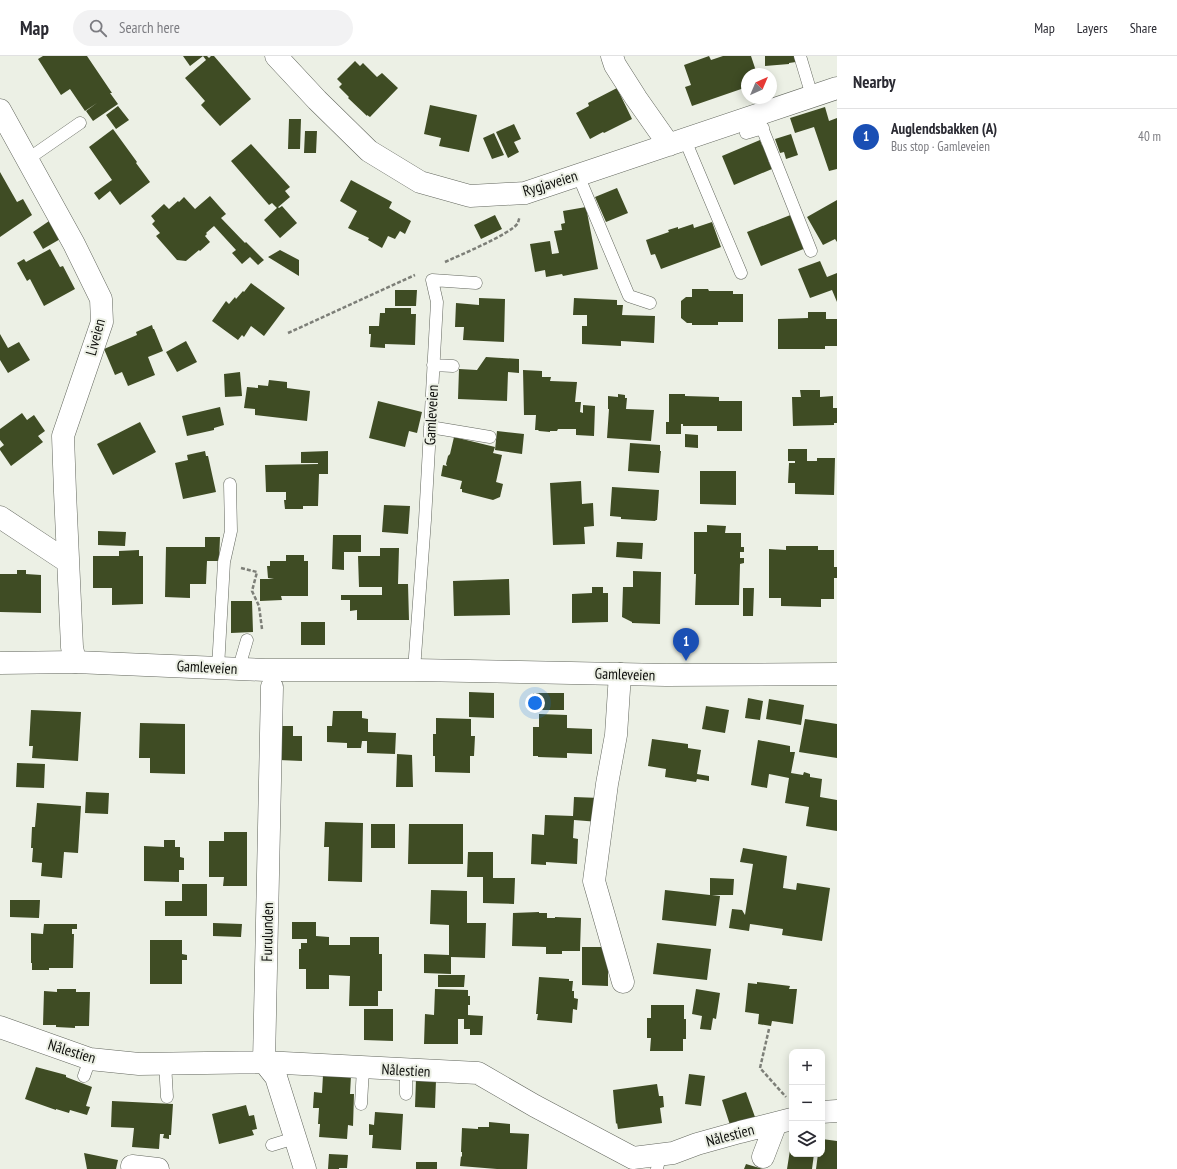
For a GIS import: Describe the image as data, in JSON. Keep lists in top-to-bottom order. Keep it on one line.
{"streets":{"street":["Rygjaveien","Liveien","Gamleveien","Furulunden","Nålestien"]},"crossings":[["Liveien","Gamleveien"],["Furulunden","Nålestien"]],"north":"top right","page":{"header":"Map","search":"Search here","nav":["Map","Layers","Share"],"heading":"Nearby","list":[{"mark":"1","name":"Auglendsbakken (A)","note":"Bus stop · Gamleveien","value":"40 m"}],"pins":"1","map_buttons":["+","−"]}}
